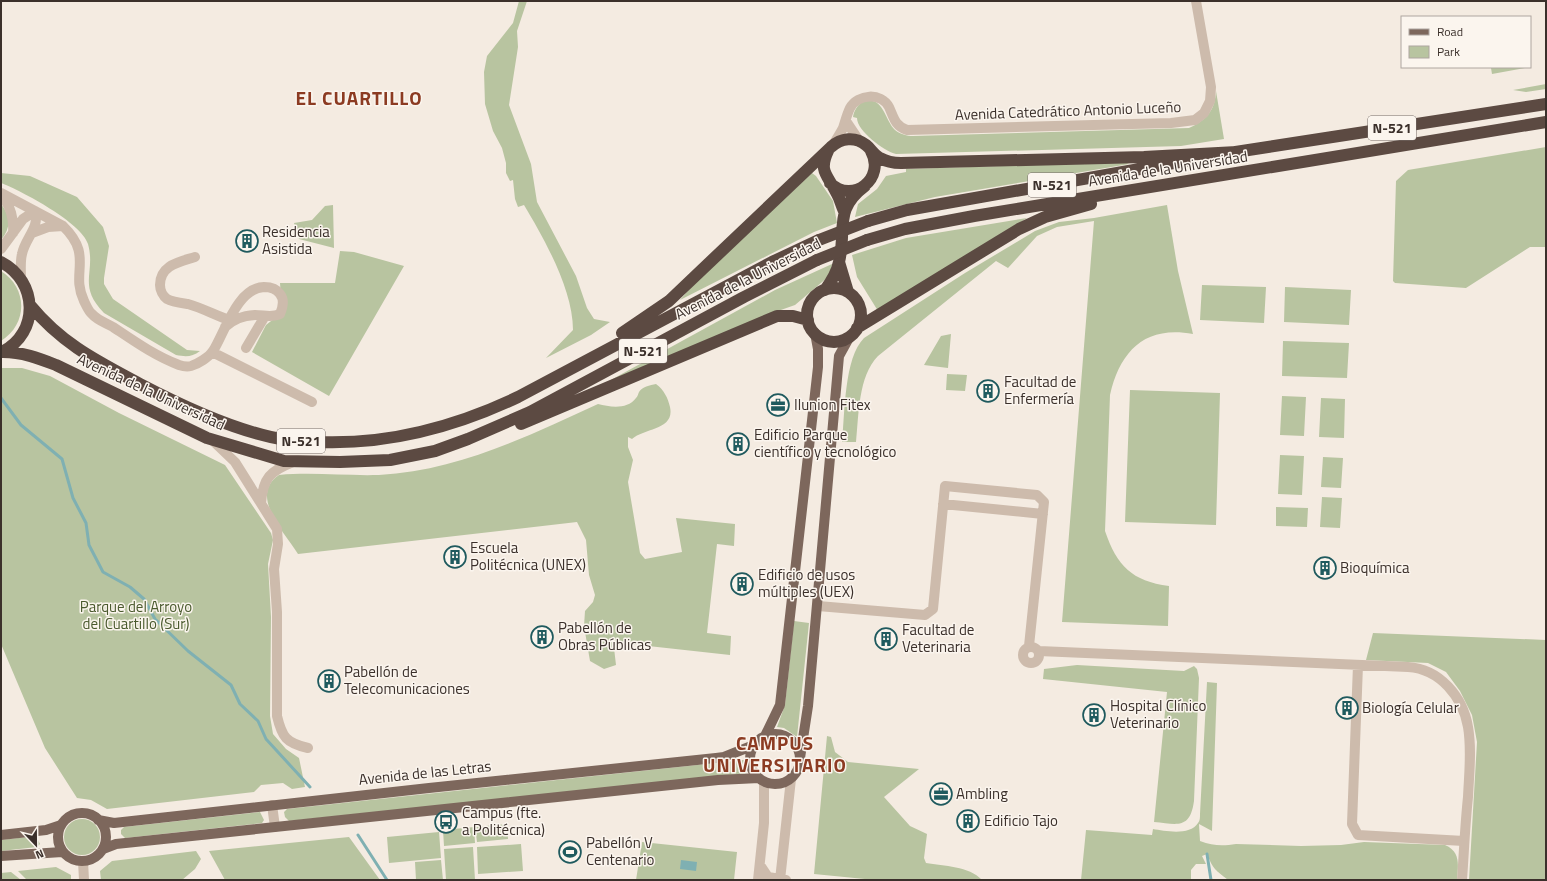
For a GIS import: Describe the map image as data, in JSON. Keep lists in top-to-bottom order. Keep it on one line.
{"streets":{"highway":["N-521","Avenida de la Universidad"],"main road":["Avenida de las Letras"],"street":["Avenida Catedrático Antonio Luceño"]},"crossings":[["N-521","Avenida de la Universidad"]],"districts":["EL CUARTILLO","CAMPUS UNIVERSITARIO"],"parks":["Parque del Arroyo del Cuartillo (Sur)"],"places":{"building":["Residencia Asistida","Facultad de Enfermería","Edificio Parque científico y tecnológico","Escuela Politécnica (UNEX)","Bioquímica","Edificio de usos múltiples (UEX)","Pabellón de Obras Públicas","Facultad de Veterinaria","Pabellón de Telecomunicaciones","Biología Celular","Hospital Clínico Veterinario","Edificio Tajo"],"office":["Ilunion Fitex","Ambling"],"bus stop":["Campus (fte. a Politécnica)"],"sports":["Pabellón V Centenario"]},"legend":["Road","Park"],"north":"bottom"}
